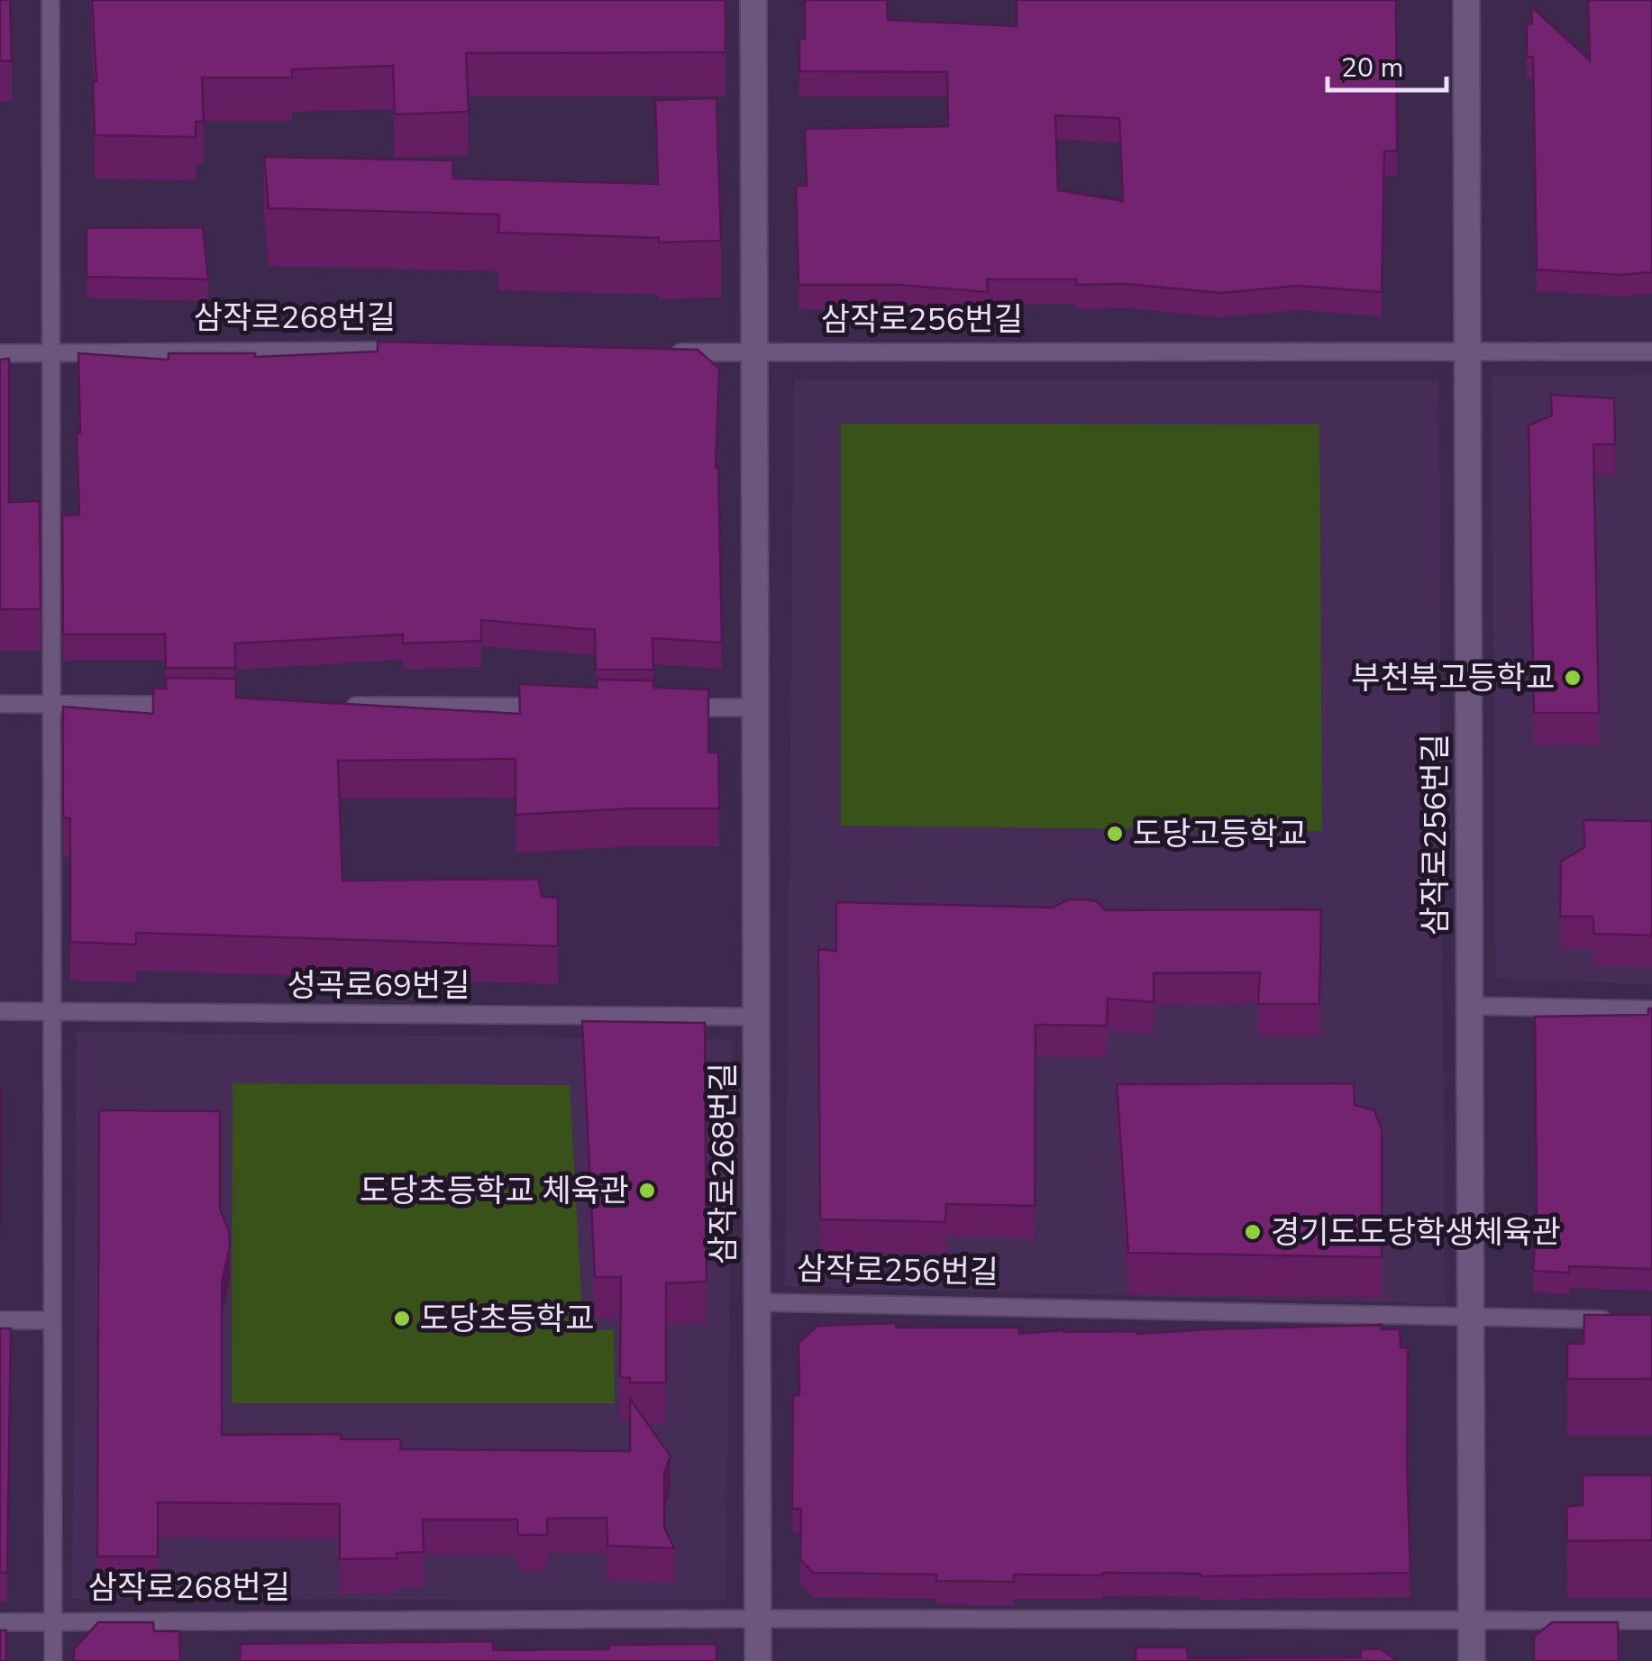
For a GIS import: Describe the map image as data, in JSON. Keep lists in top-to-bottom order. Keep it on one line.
{"streets":{"street":["삼작로268번길","삼작로256번길"],"lane":["성곡로69번길"]},"crossings":[["삼작로268번길","삼작로256번길"],["삼작로268번길","성곡로69번길"]],"places":["부천북고등학교","도당고등학교","도당초등학교 체육관","경기도도당학생체육관","도당초등학교"],"scale_bar":"20 m"}
